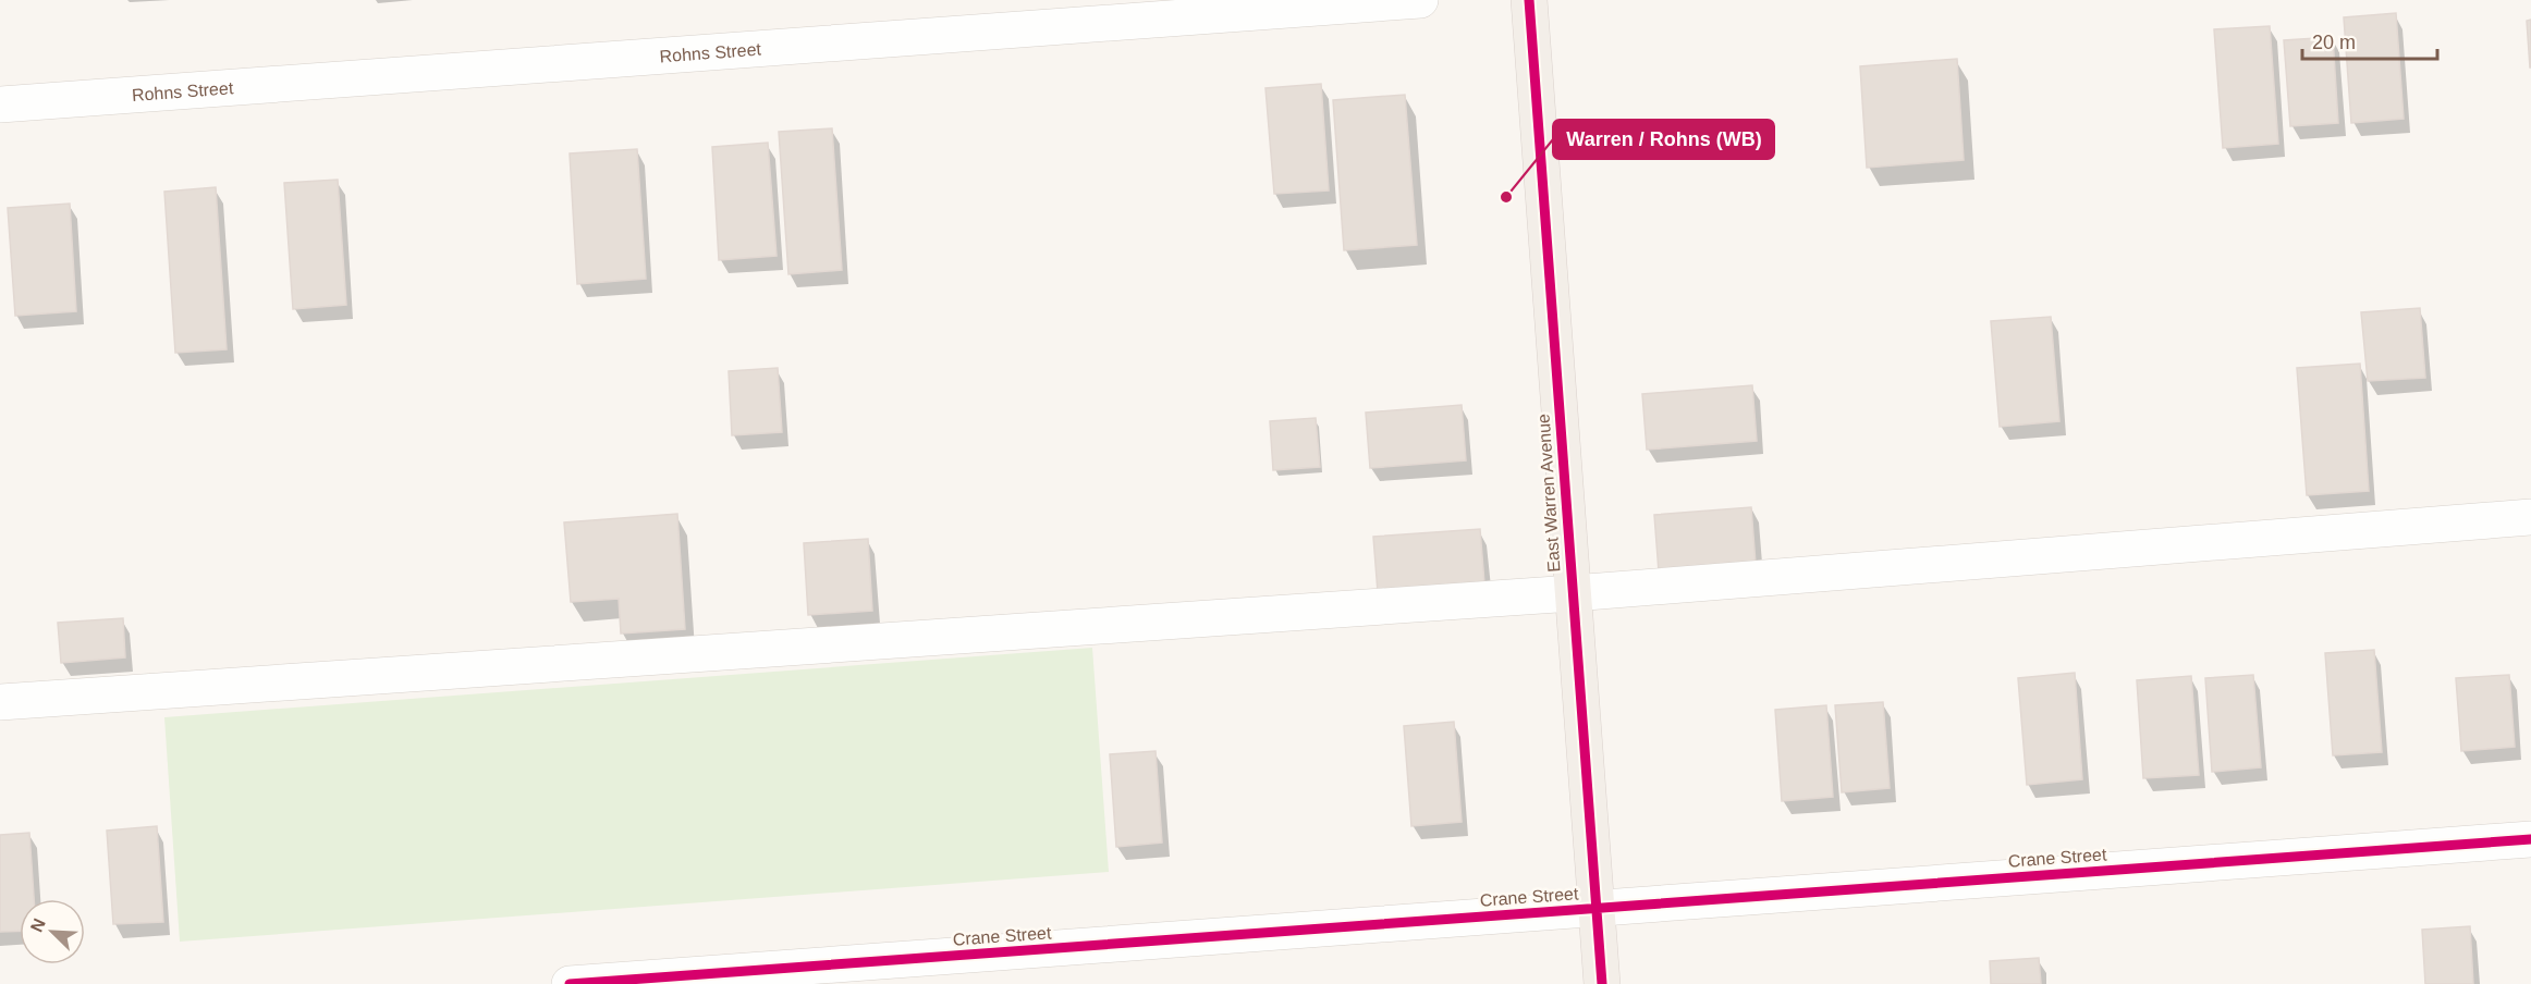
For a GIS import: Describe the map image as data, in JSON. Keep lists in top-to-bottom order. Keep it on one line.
{"streets":{"main road":["East Warren Avenue"],"street":["Rohns Street","Crane Street"]},"crossings":[["East Warren Avenue","Crane Street"]],"places":["Warren / Rohns (WB)"],"scale_bar":"20 m","north":"top left"}
